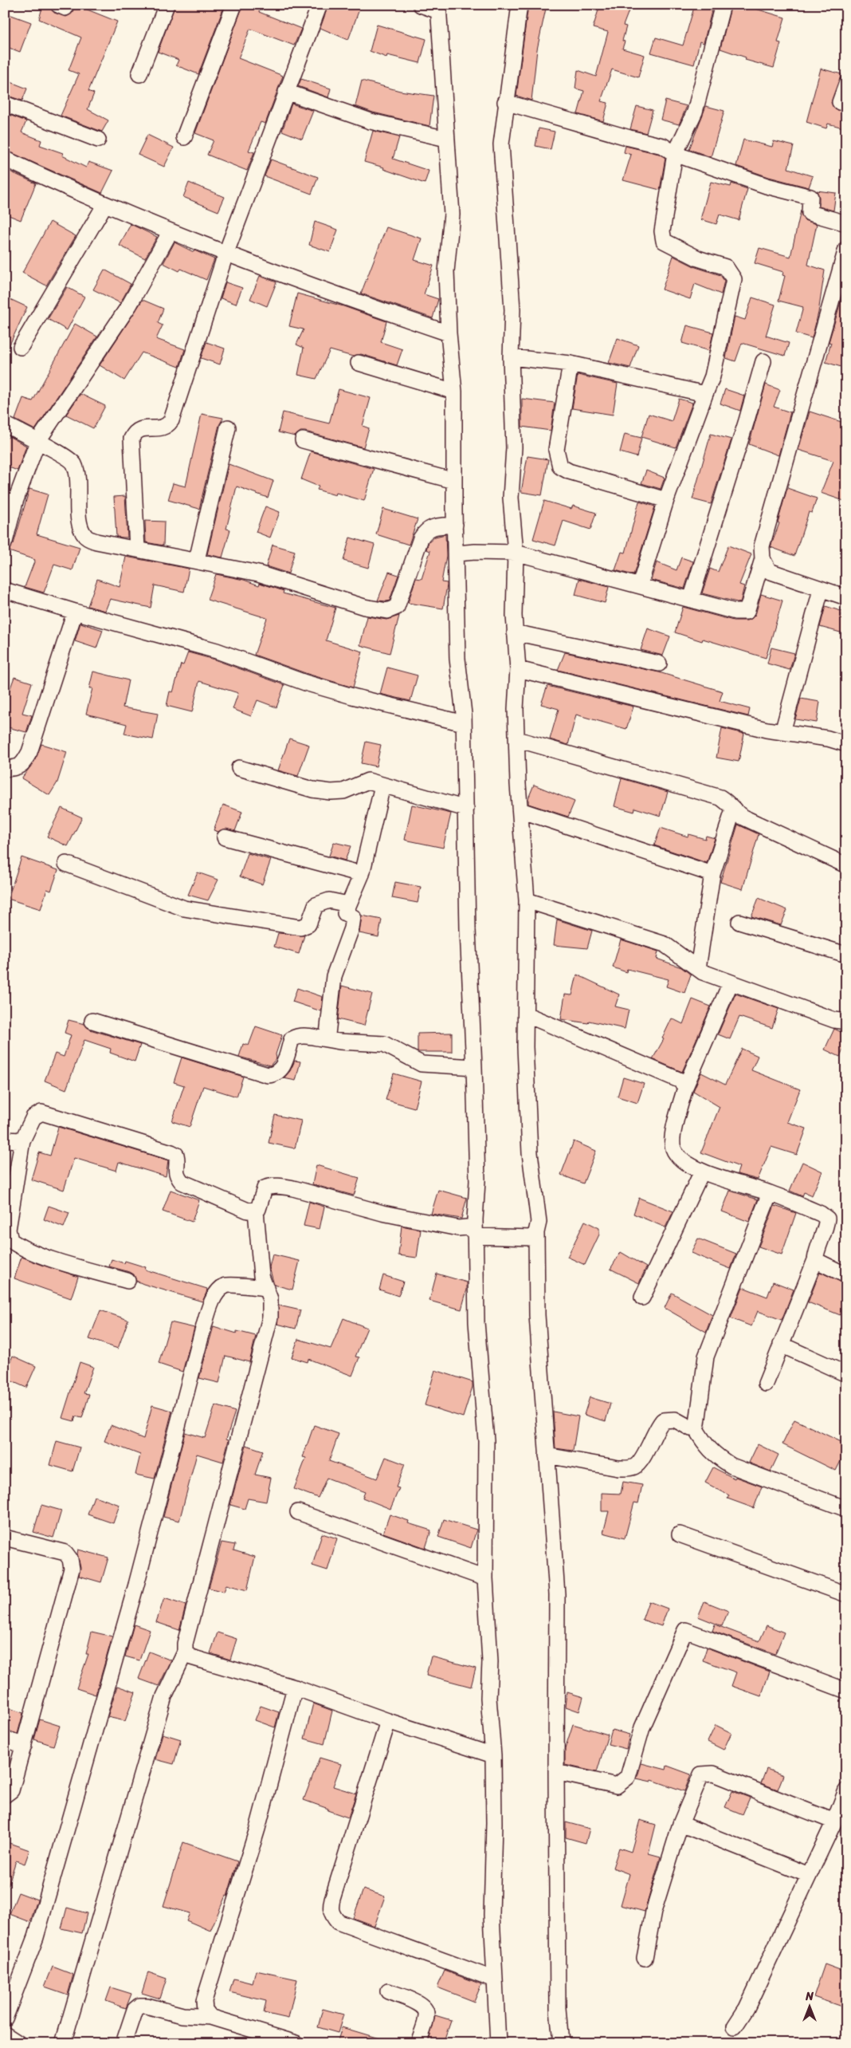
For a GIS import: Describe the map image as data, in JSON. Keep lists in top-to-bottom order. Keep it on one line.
{"north":"top"}
